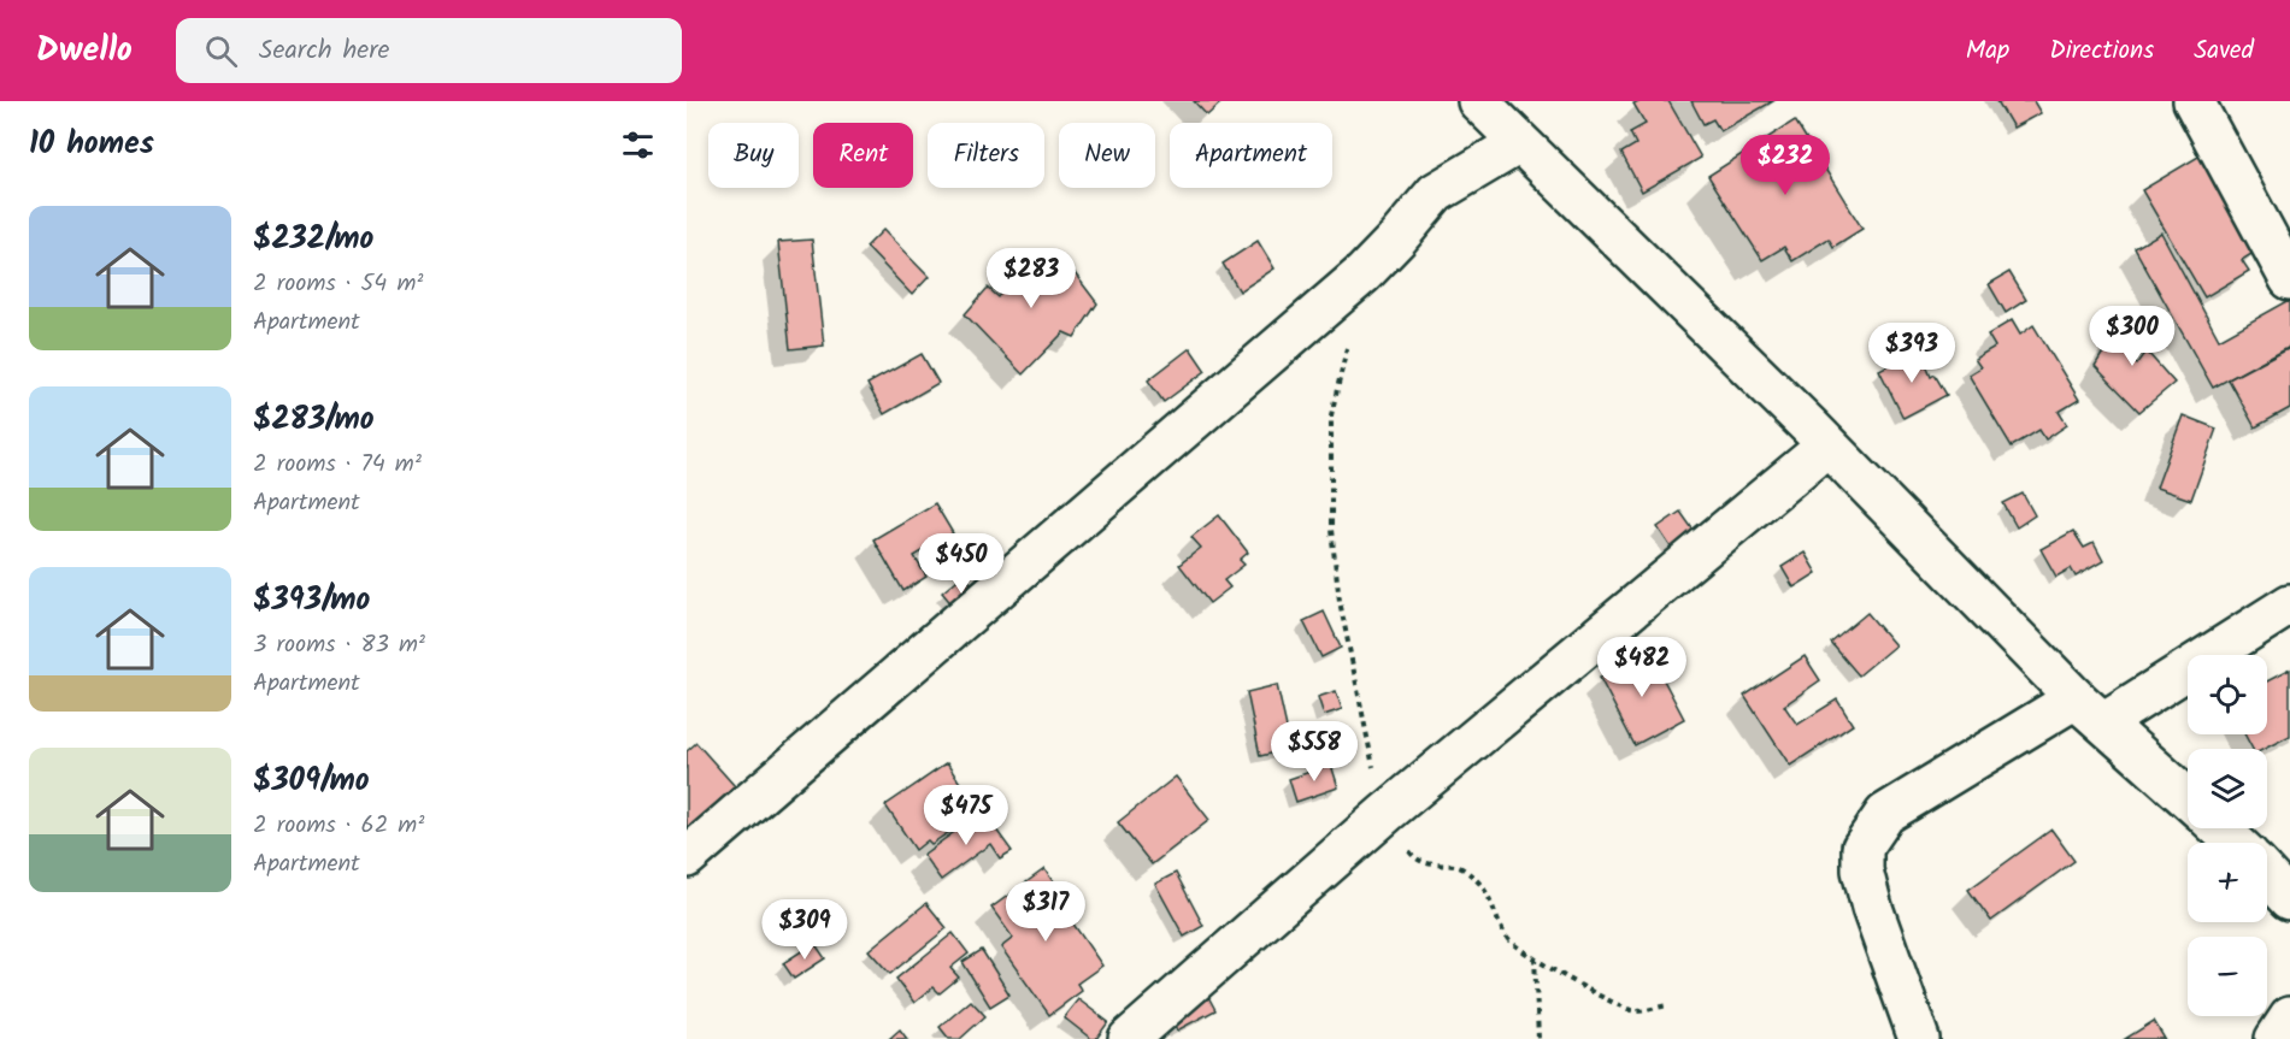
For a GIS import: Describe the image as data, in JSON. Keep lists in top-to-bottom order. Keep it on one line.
{"page":{"header":"Dwello","search":"Search here","nav":["Map","Directions","Saved"],"heading":"10 homes","chip":["Buy","Rent","Filters","New","Apartment"],"price":["$232","$283","$300","$393","$450","$482","$558","$475","$317","$309"],"list":[{"name":"$232/mo","note":"2 rooms · 54 m² · Apartment"},{"name":"$283/mo","note":"2 rooms · 74 m² · Apartment"},{"name":"$393/mo","note":"3 rooms · 83 m² · Apartment"},{"name":"$309/mo","note":"2 rooms · 62 m² · Apartment"}],"map_buttons":["+","−"]}}
